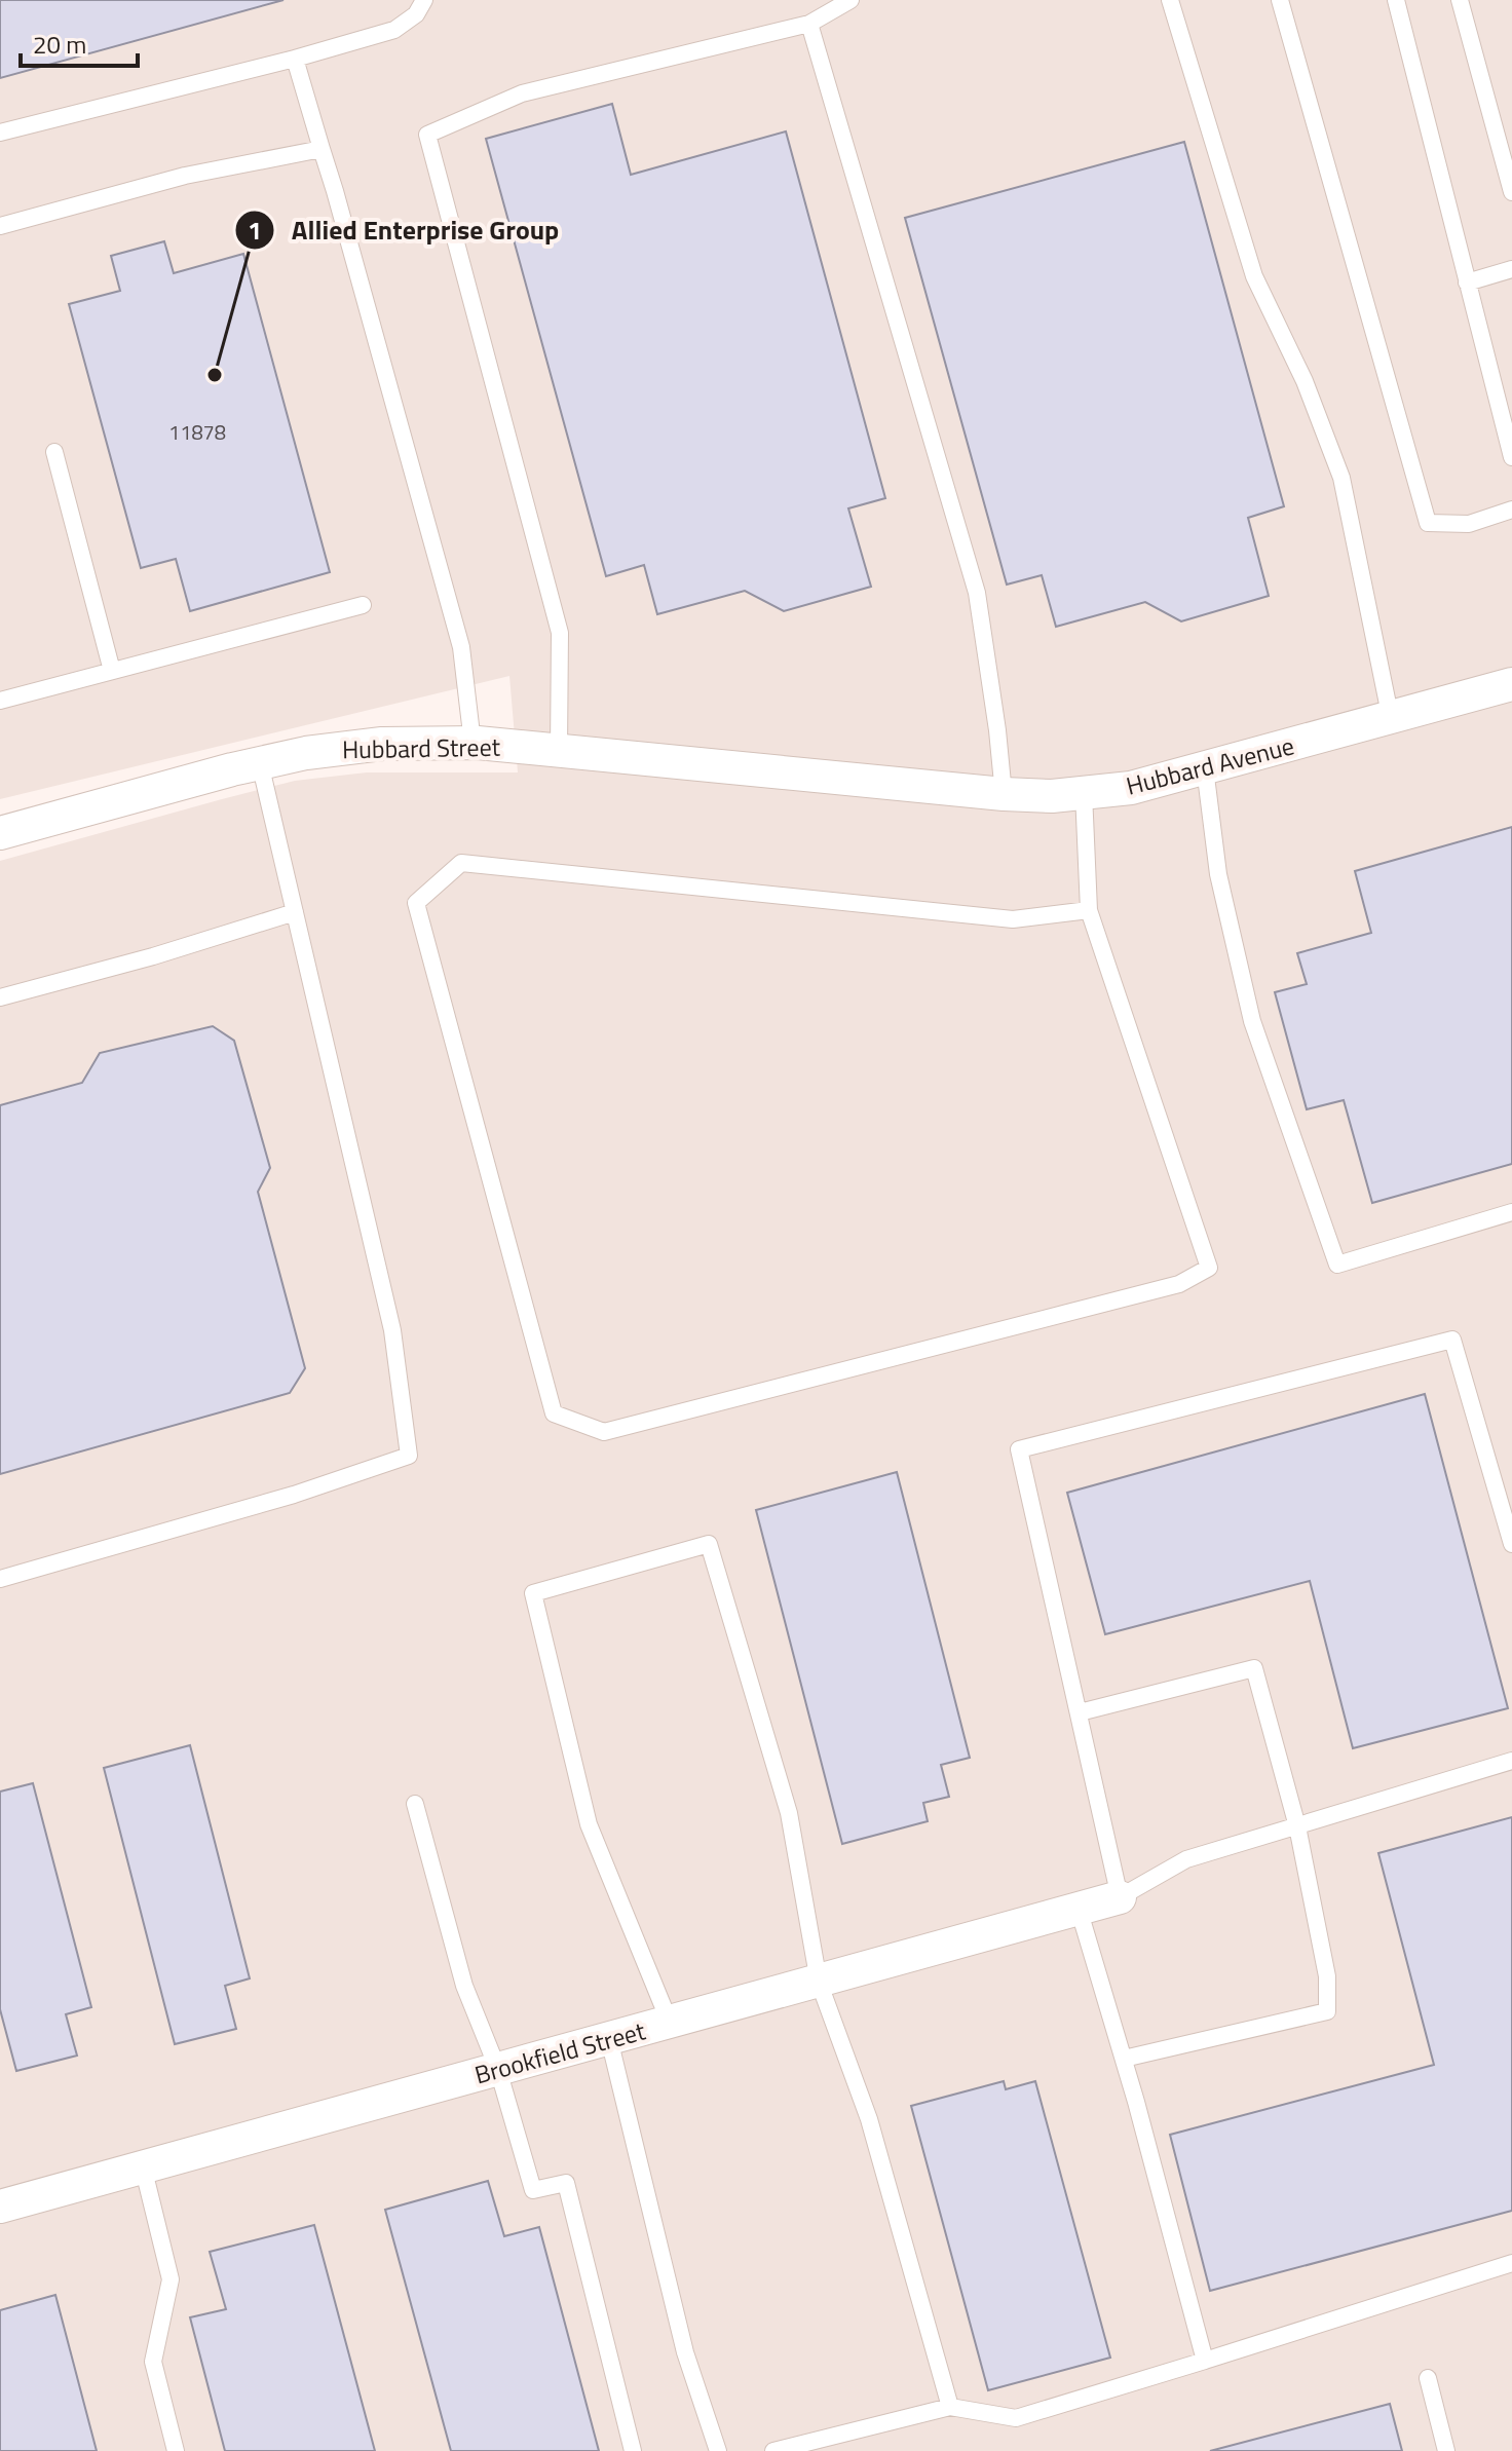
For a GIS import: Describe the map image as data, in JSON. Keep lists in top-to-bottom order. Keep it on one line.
{"streets":{"street":["Hubbard Street","Hubbard Avenue","Brookfield Street"]},"crossings":[["Hubbard Street","Hubbard Avenue"]],"places":["Allied Enterprise Group"],"house_numbers":["11878"],"scale_bar":"20 m"}
